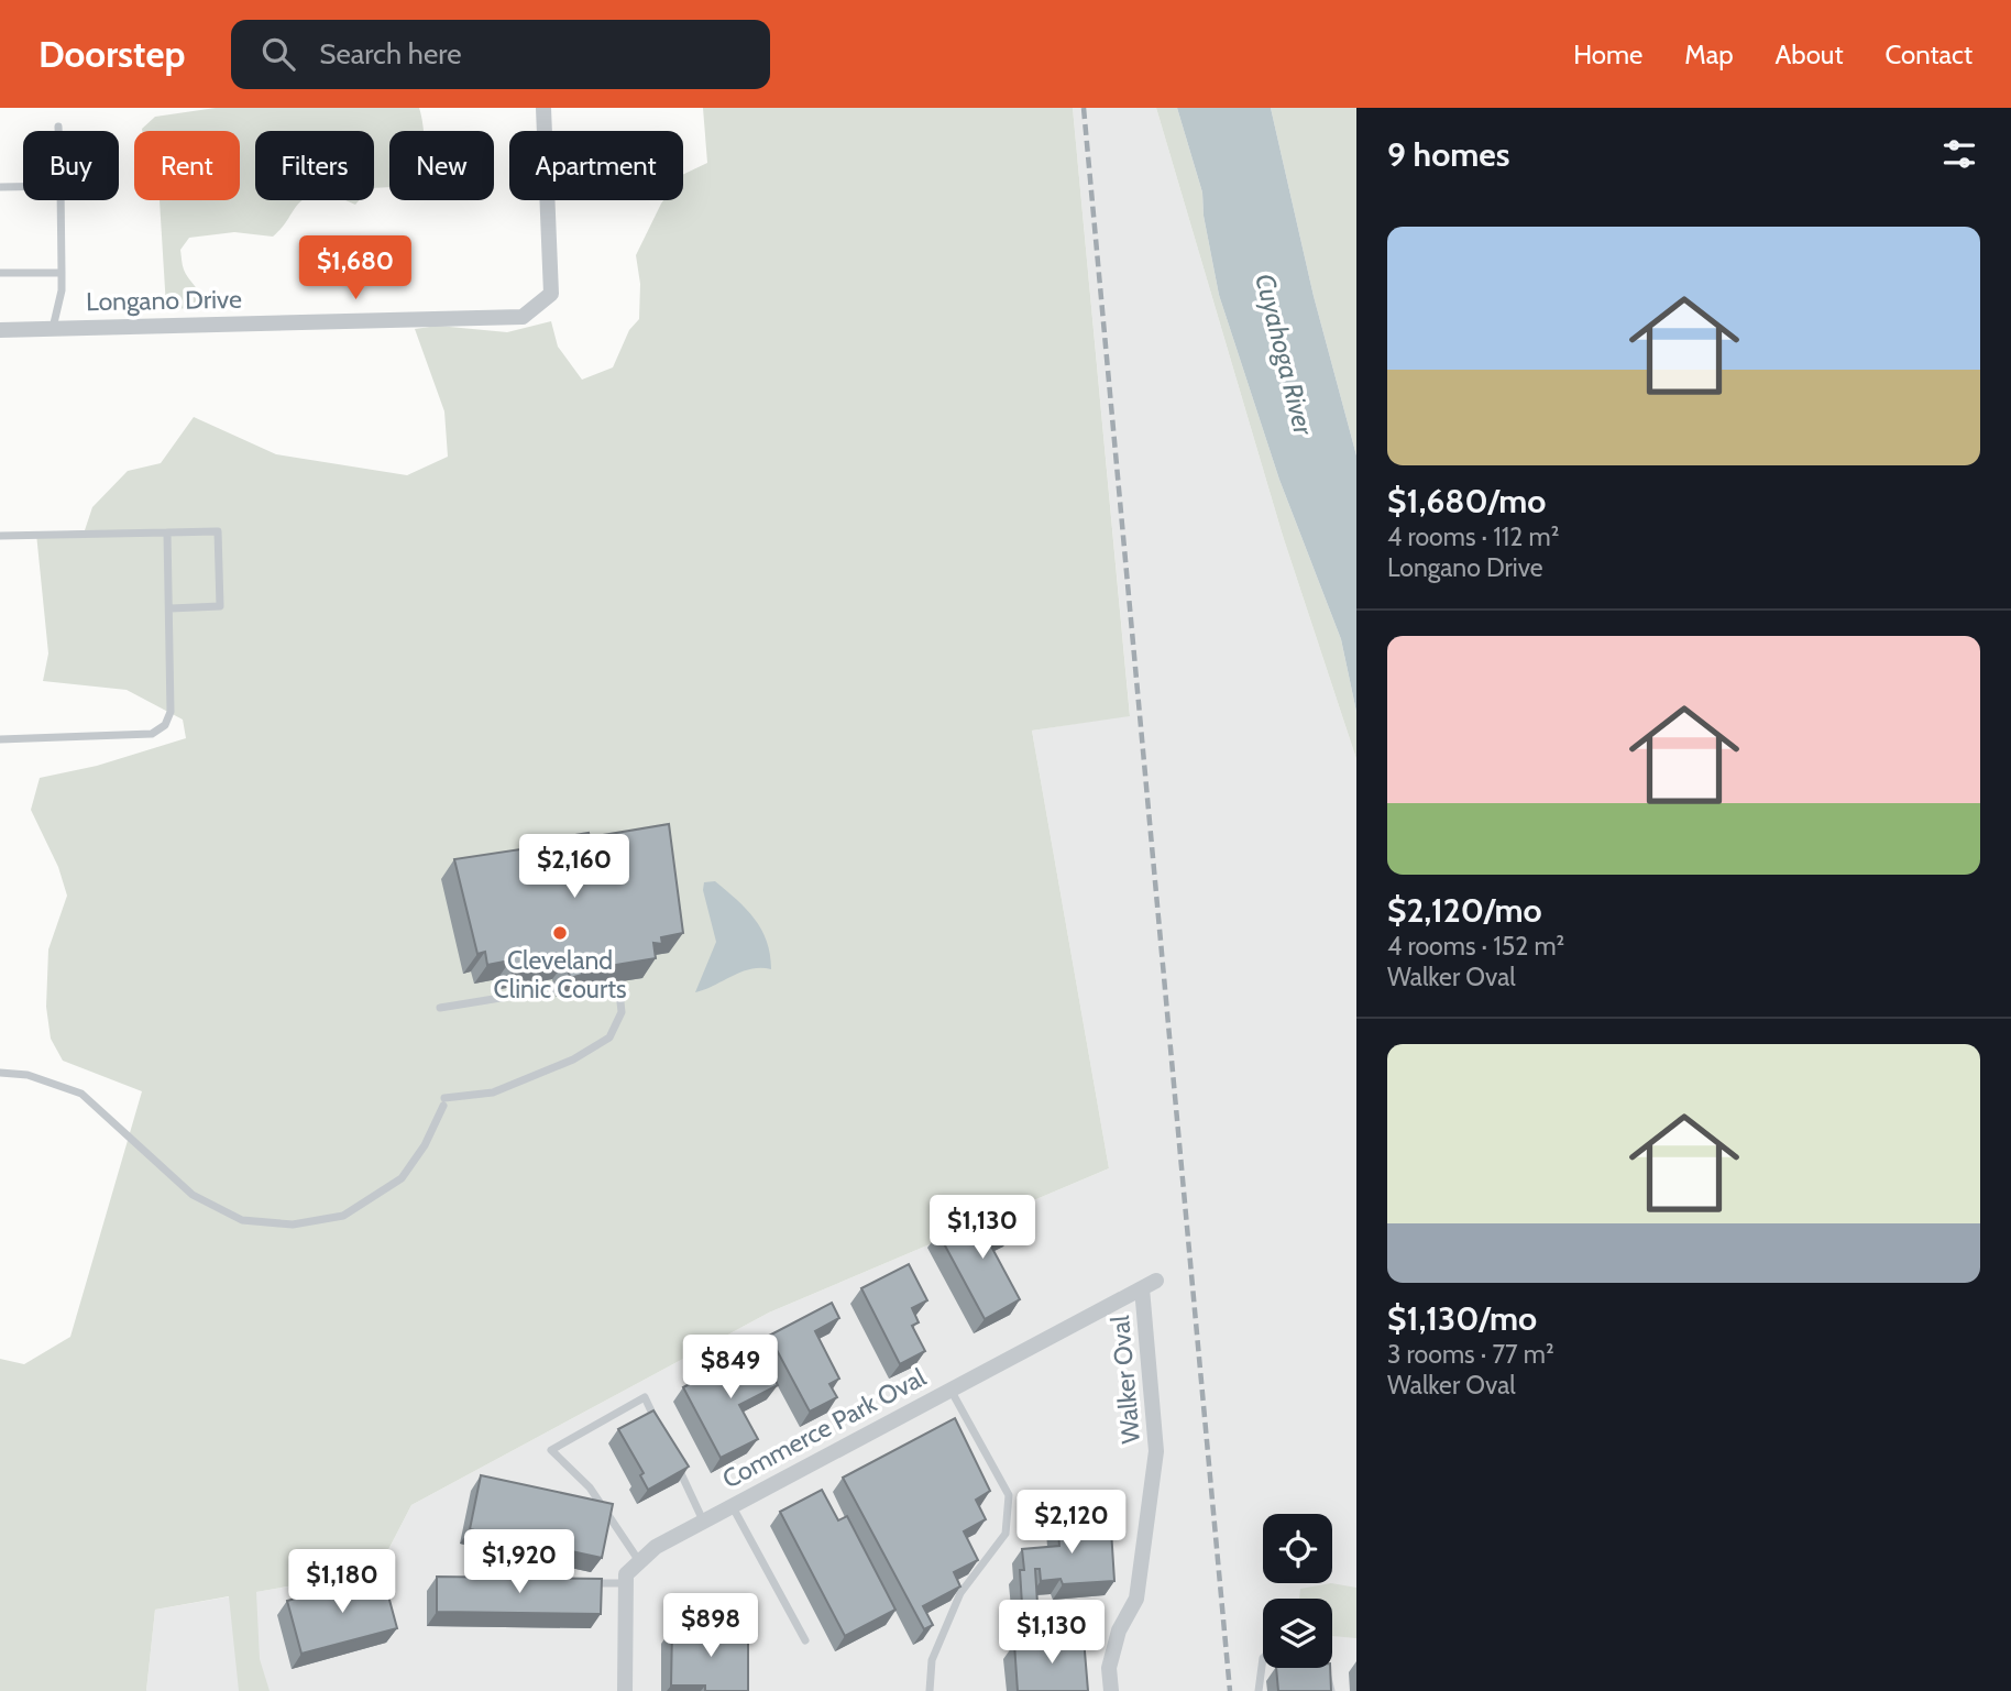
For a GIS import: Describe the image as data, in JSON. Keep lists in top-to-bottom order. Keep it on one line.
{"streets":{"street":["Longano Drive","Walker Oval","Commerce Park Oval"]},"crossings":[["Walker Oval","Commerce Park Oval"]],"water":["Cuyahoga River"],"places":["Cleveland Clinic Courts"],"page":{"header":"Doorstep","search":"Search here","nav":["Home","Map","About","Contact"],"heading":"9 homes","chip":["Buy","Rent","Filters","New","Apartment"],"list":[{"name":"$1,680/mo","note":"4 rooms · 112 m² · Longano Drive"},{"name":"$2,120/mo","note":"4 rooms · 152 m² · Walker Oval"},{"name":"$1,130/mo","note":"3 rooms · 77 m² · Walker Oval"}],"price":["$1,680","$2,160","$1,130","$849","$2,120","$1,920","$1,180","$898","$1,130"]}}
